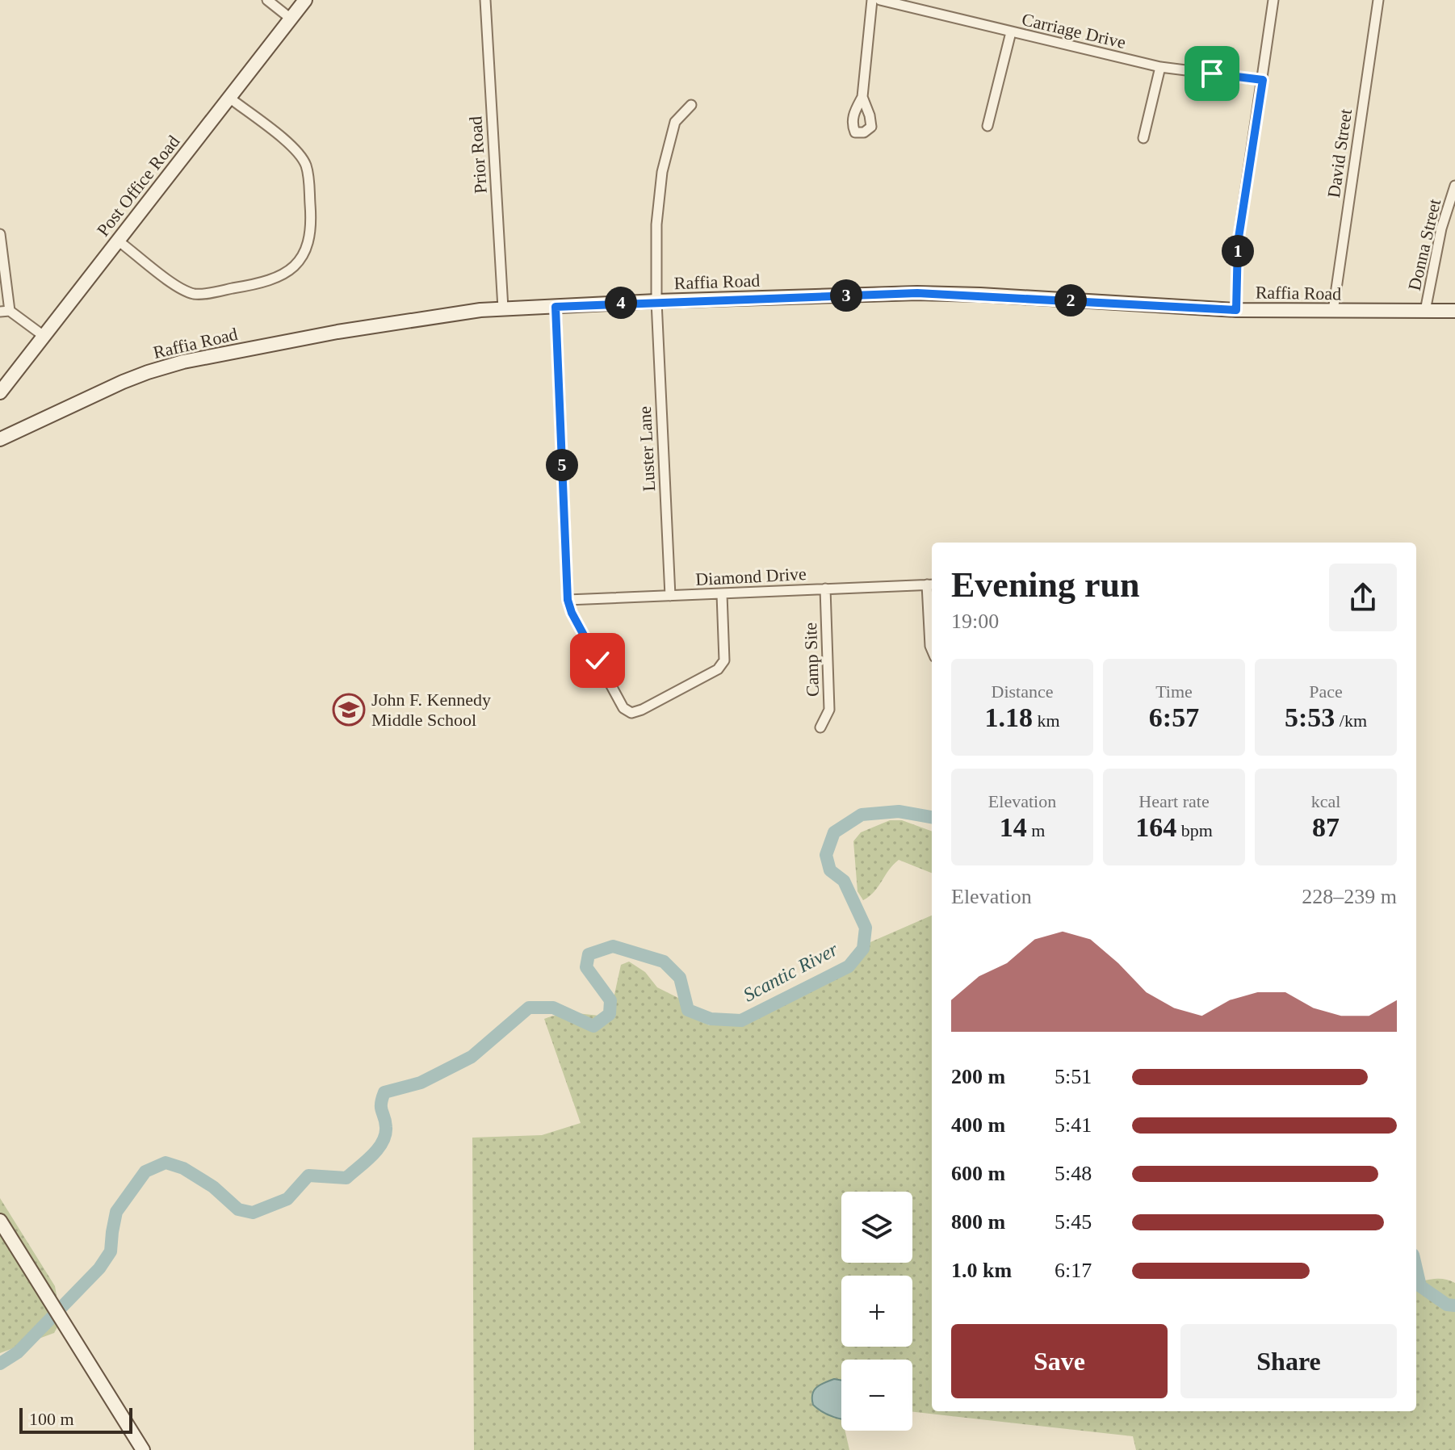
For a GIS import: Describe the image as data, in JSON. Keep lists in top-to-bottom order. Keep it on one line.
{"streets":{"main road":["Post Office Road","Raffia Road"],"street":["Carriage Drive","David Street","Prior Road","Donna Street","Luster Lane","Diamond Drive","Camp Site"]},"crossings":[["David Street","Raffia Road"],["Prior Road","Raffia Road"],["Donna Street","Raffia Road"],["Raffia Road","Luster Lane"],["Luster Lane","Diamond Drive"],["Diamond Drive","Camp Site"]],"water":["Scantic River"],"places":{"school or university":["John F. Kennedy Middle School"]},"scale_bar":"100 m","page":{"pins":["1","3","2","4","5"],"heading":["Evening run","19:00"],"stats":[["Distance","1.18 km"],["Time","6:57"],["Pace","5:53 /km"],["Elevation","14 m"],["Heart rate","164 bpm"],["kcal","87"]],"chart":["Elevation","228–239 m"],"list":[{"name":"200 m","note":"5:51"},{"name":"400 m","note":"5:41"},{"name":"600 m","note":"5:48"},{"name":"800 m","note":"5:45"},{"name":"1.0 km","note":"6:17"}],"map_buttons":["+","−"],"buttons":["Save","Share"],"scale":"100 m"}}
